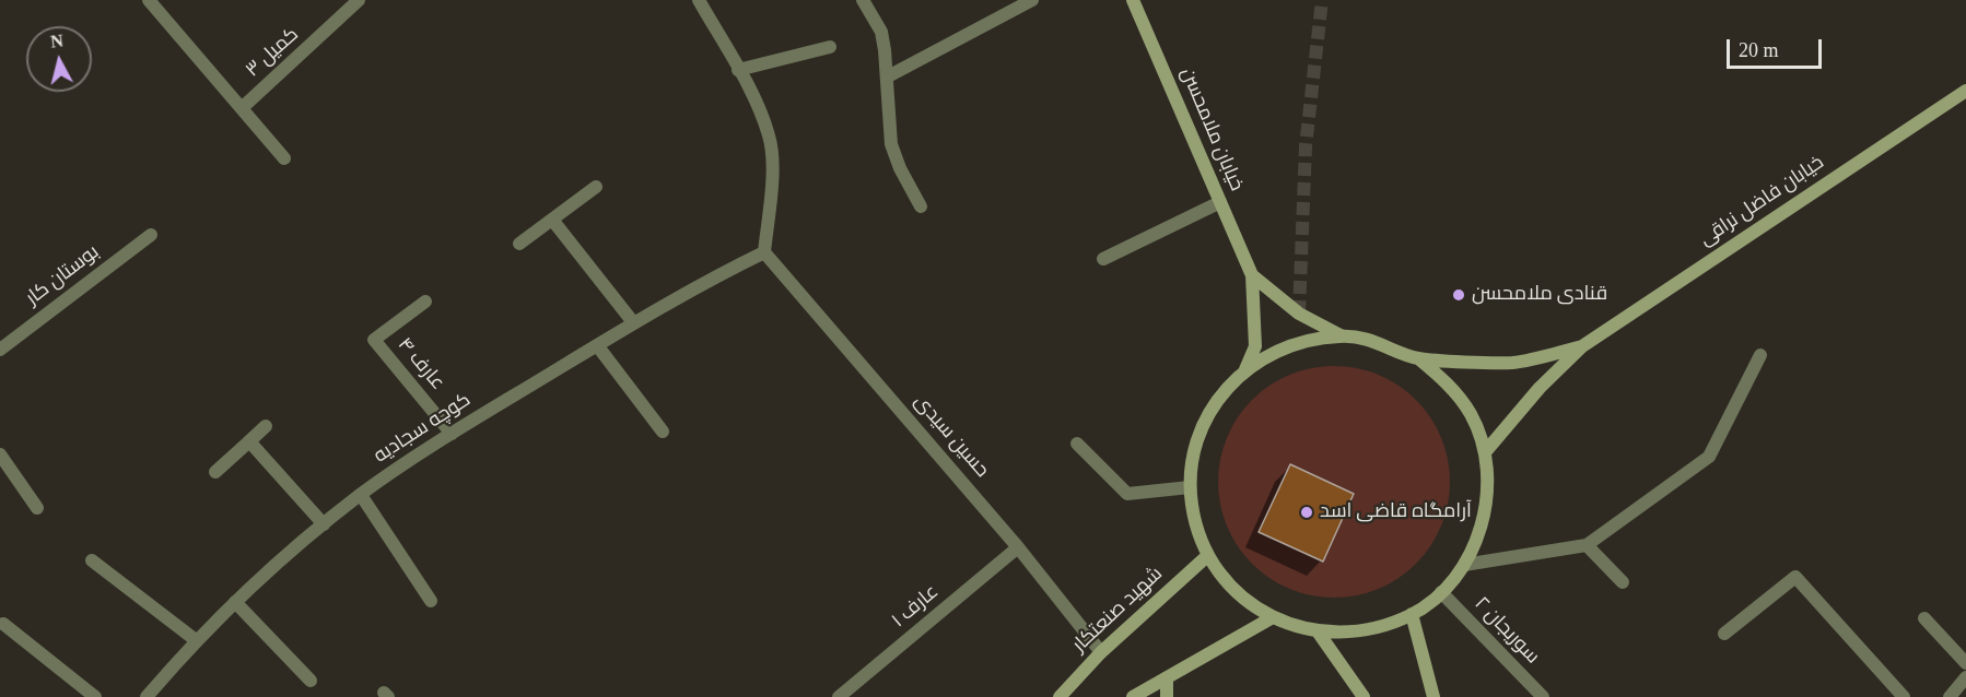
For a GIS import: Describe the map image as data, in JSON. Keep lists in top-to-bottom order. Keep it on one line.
{"streets":{"main road":["خیابان ملامحسن","خیابان فاضل نراقی","شهید صنعتکار"],"street":["کمیل ۳","بوستان کار","عارف ۴","کوچه سجادیه","حسین سیدی","عارف ۱","سوریجان ۲"]},"crossings":[["عارف ۴","کوچه سجادیه"],["کوچه سجادیه","حسین سیدی"],["حسین سیدی","عارف ۱"],["حسین سیدی","شهید صنعتکار"]],"places":["قنادی ملامحسن","آرامگاه قاضی اسد"],"scale_bar":"20 m","north":"top"}
